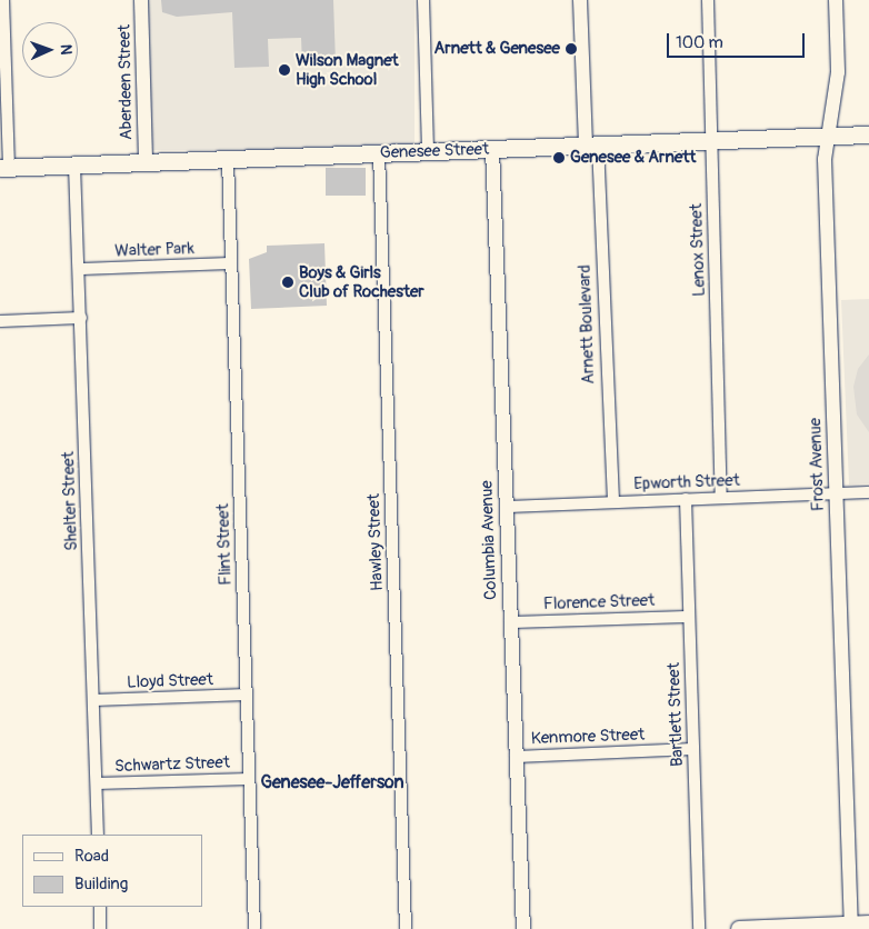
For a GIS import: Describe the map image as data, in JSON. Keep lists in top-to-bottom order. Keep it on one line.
{"streets":{"main road":["Genesee Street"],"street":["Aberdeen Street","Walter Park","Lenox Street","Arnett Boulevard","Frost Avenue","Epworth Street","Shelter Street","Columbia Avenue","Hawley Street","Flint Street","Florence Street","Lloyd Street","Bartlett Street","Kenmore Street","Schwartz Street"]},"crossings":[["Aberdeen Street","Genesee Street"],["Genesee Street","Lenox Street"],["Genesee Street","Arnett Boulevard"],["Genesee Street","Frost Avenue"],["Genesee Street","Shelter Street"],["Genesee Street","Columbia Avenue"],["Genesee Street","Hawley Street"],["Genesee Street","Flint Street"],["Walter Park","Shelter Street"],["Walter Park","Flint Street"],["Lenox Street","Epworth Street"],["Arnett Boulevard","Epworth Street"],["Frost Avenue","Epworth Street"],["Epworth Street","Columbia Avenue"],["Epworth Street","Bartlett Street"],["Shelter Street","Lloyd Street"],["Shelter Street","Schwartz Street"],["Columbia Avenue","Florence Street"],["Columbia Avenue","Kenmore Street"],["Flint Street","Lloyd Street"],["Flint Street","Schwartz Street"],["Florence Street","Bartlett Street"],["Bartlett Street","Kenmore Street"]],"districts":["Genesee-Jefferson"],"places":["Arnett & Genesee","Wilson Magnet High School","Genesee & Arnett","Boys & Girls Club of Rochester"],"legend":["Road","Building"],"scale_bar":"100 m","north":"right"}
